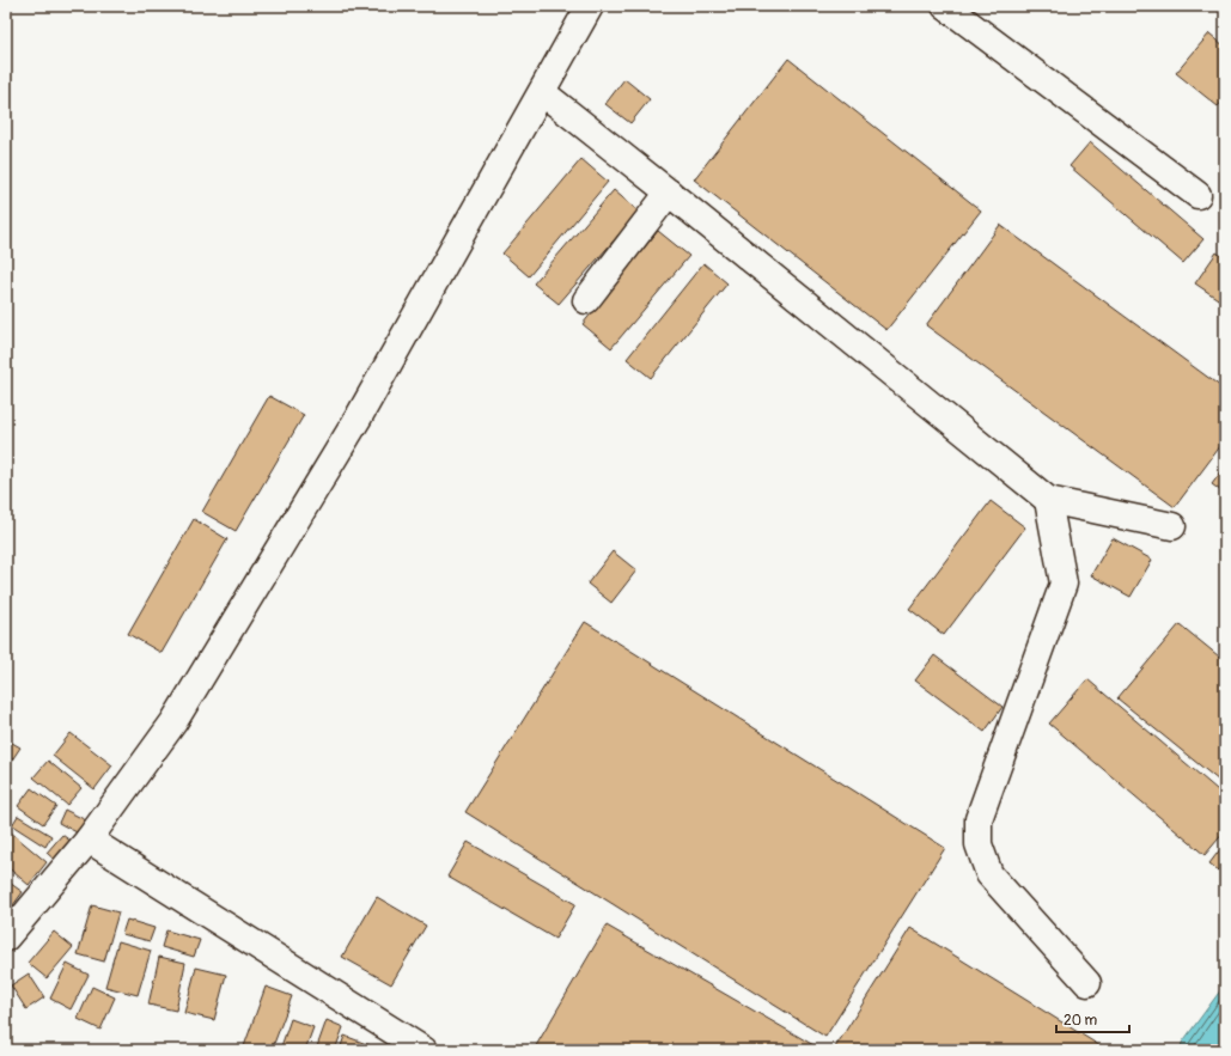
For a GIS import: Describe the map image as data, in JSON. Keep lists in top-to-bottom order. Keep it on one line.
{"scale_bar":"20 m"}
